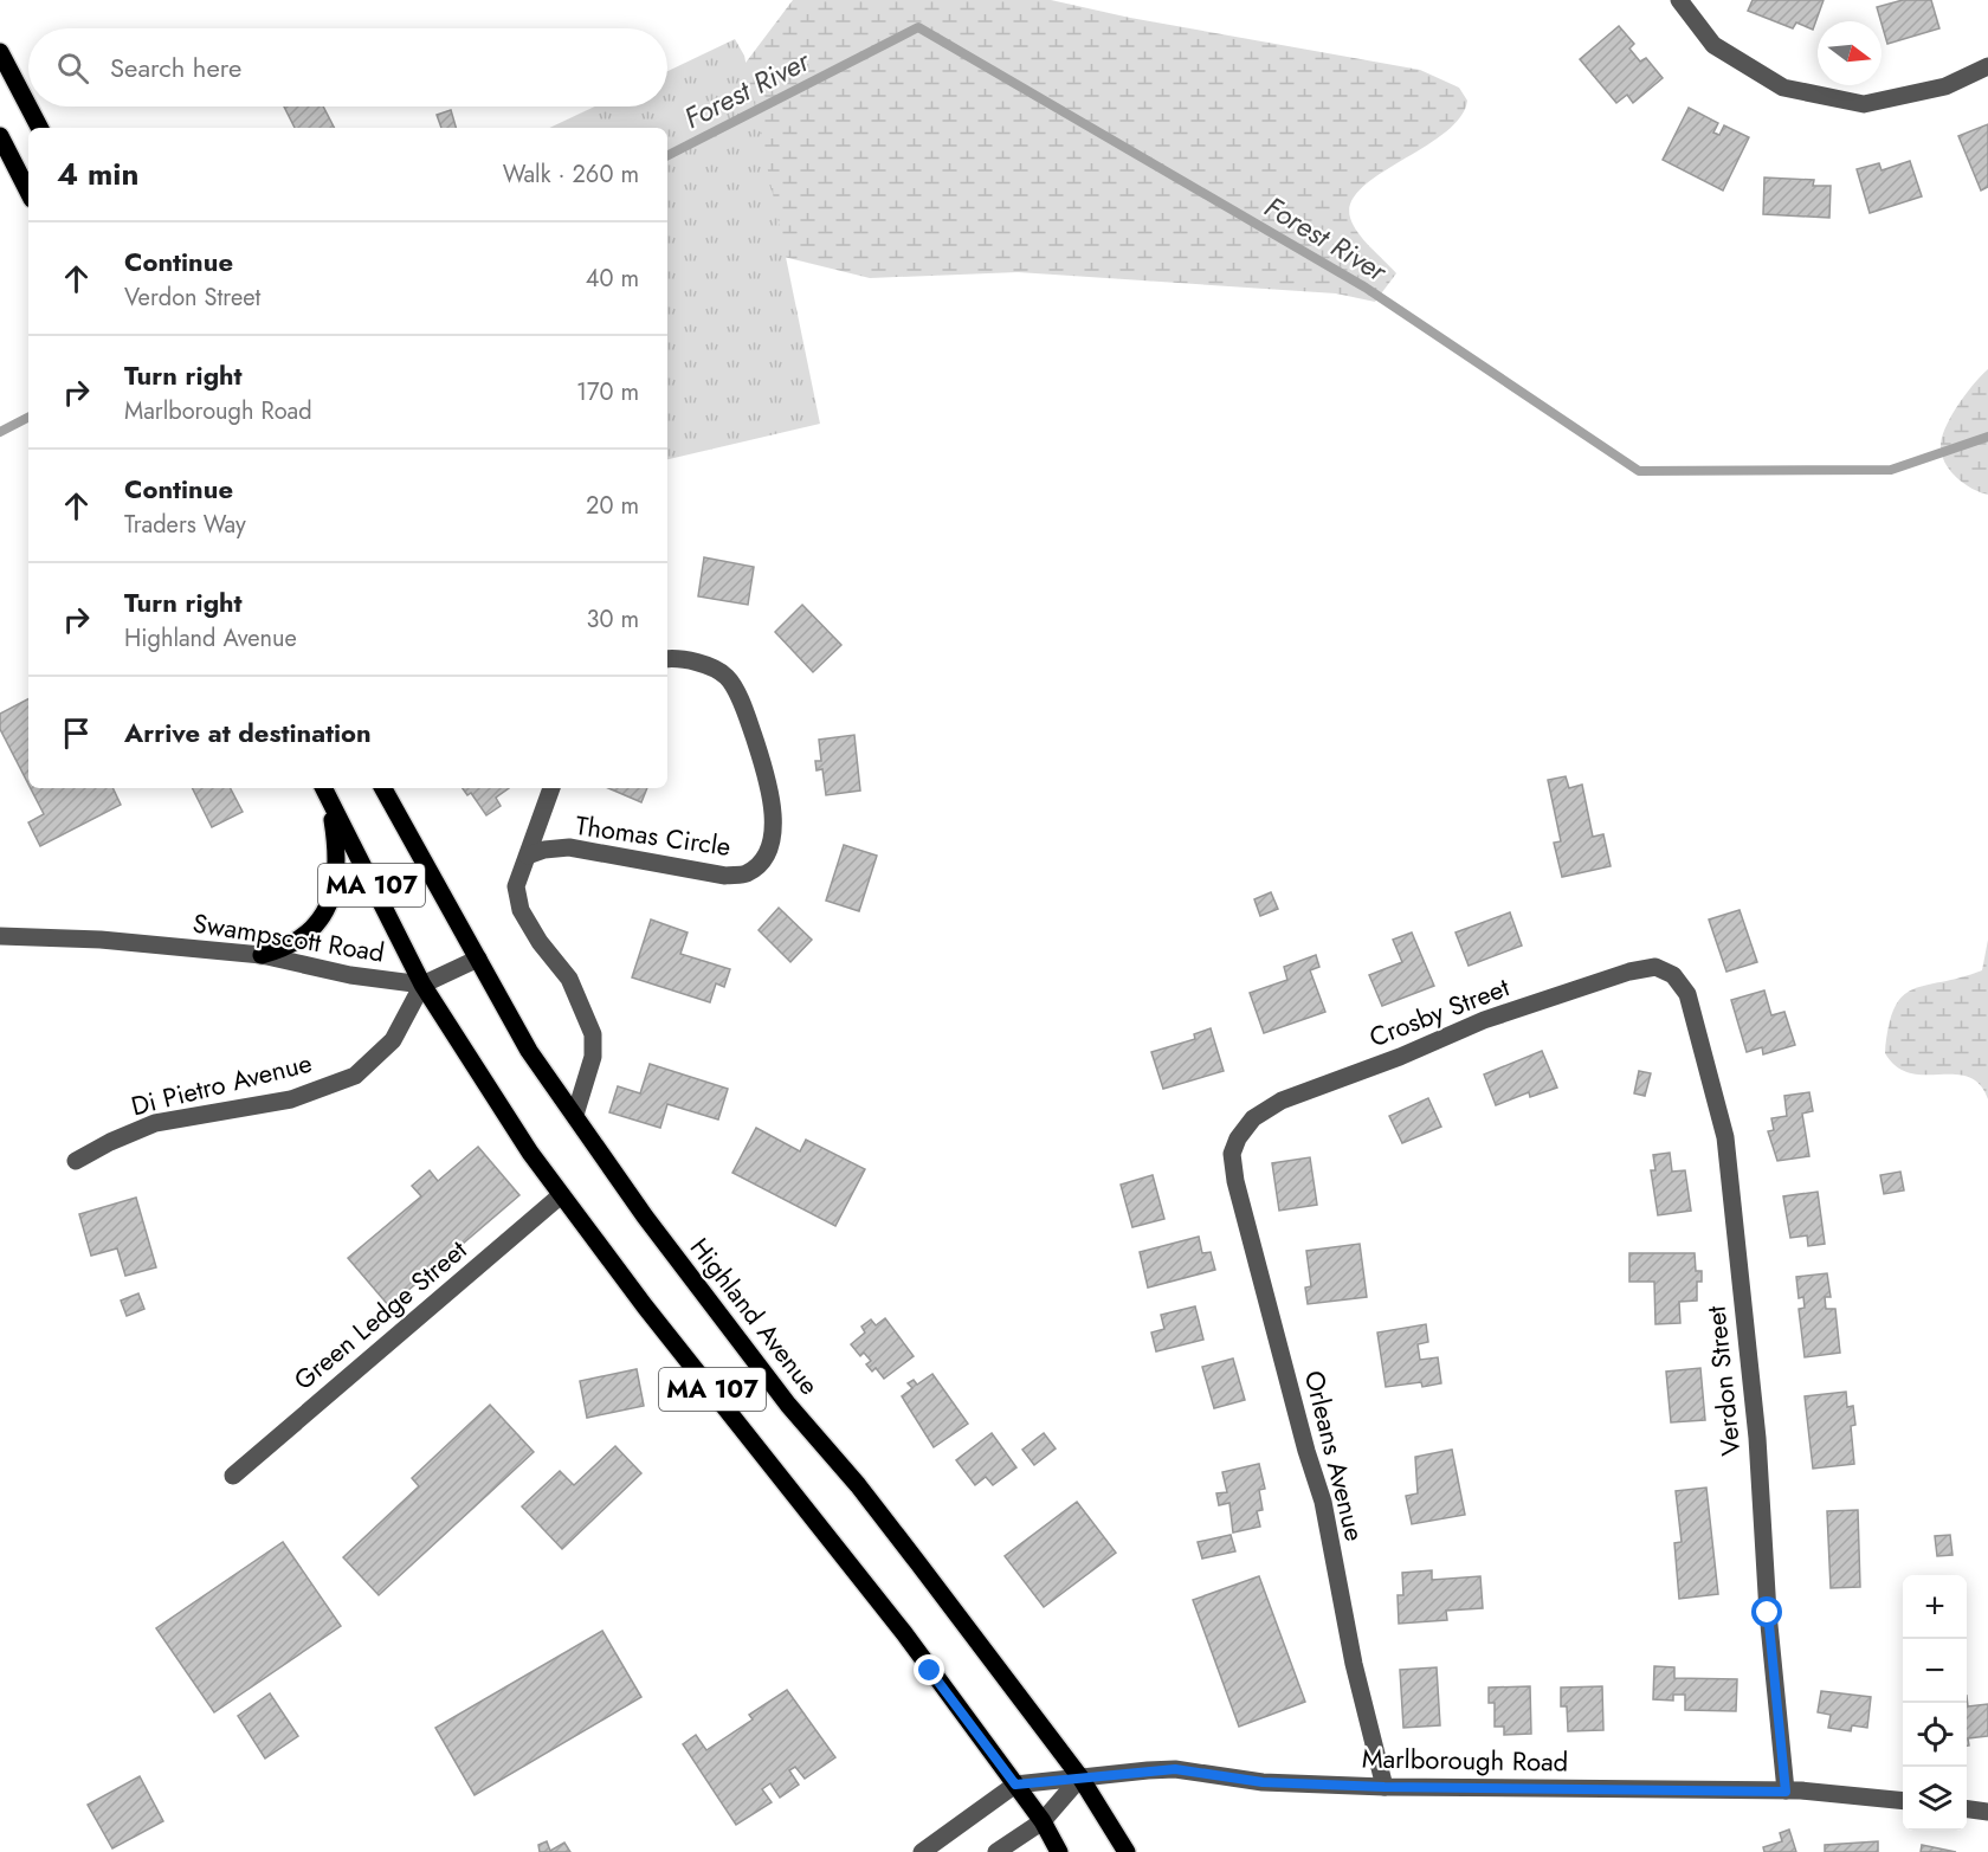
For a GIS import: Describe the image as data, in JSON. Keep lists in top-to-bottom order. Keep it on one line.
{"streets":{"main road":["MA 107","Highland Avenue"],"street":["Thomas Circle","Swampscott Road","Crosby Street","Di Pietro Avenue","Green Ledge Street","Verdon Street","Orleans Avenue","Marlborough Road"]},"crossings":[["Thomas Circle","Highland Avenue"],["MA 107","Swampscott Road"],["MA 107","Di Pietro Avenue"],["MA 107","Green Ledge Street"],["MA 107","Marlborough Road"],["Swampscott Road","Di Pietro Avenue"],["Crosby Street","Verdon Street"],["Crosby Street","Orleans Avenue"],["Highland Avenue","Marlborough Road"],["Verdon Street","Marlborough Road"],["Orleans Avenue","Marlborough Road"]],"water":["Forest River"],"north":"right","page":{"search":"Search here","heading":["4 min","Walk · 260 m"],"list":[["Continue","Verdon Street","40 m"],["Turn right","Marlborough Road","170 m"],["Continue","Traders Way","20 m"],["Turn right","Highland Avenue","30 m"],"Arrive at destination"],"map_buttons":["+","−"]}}
